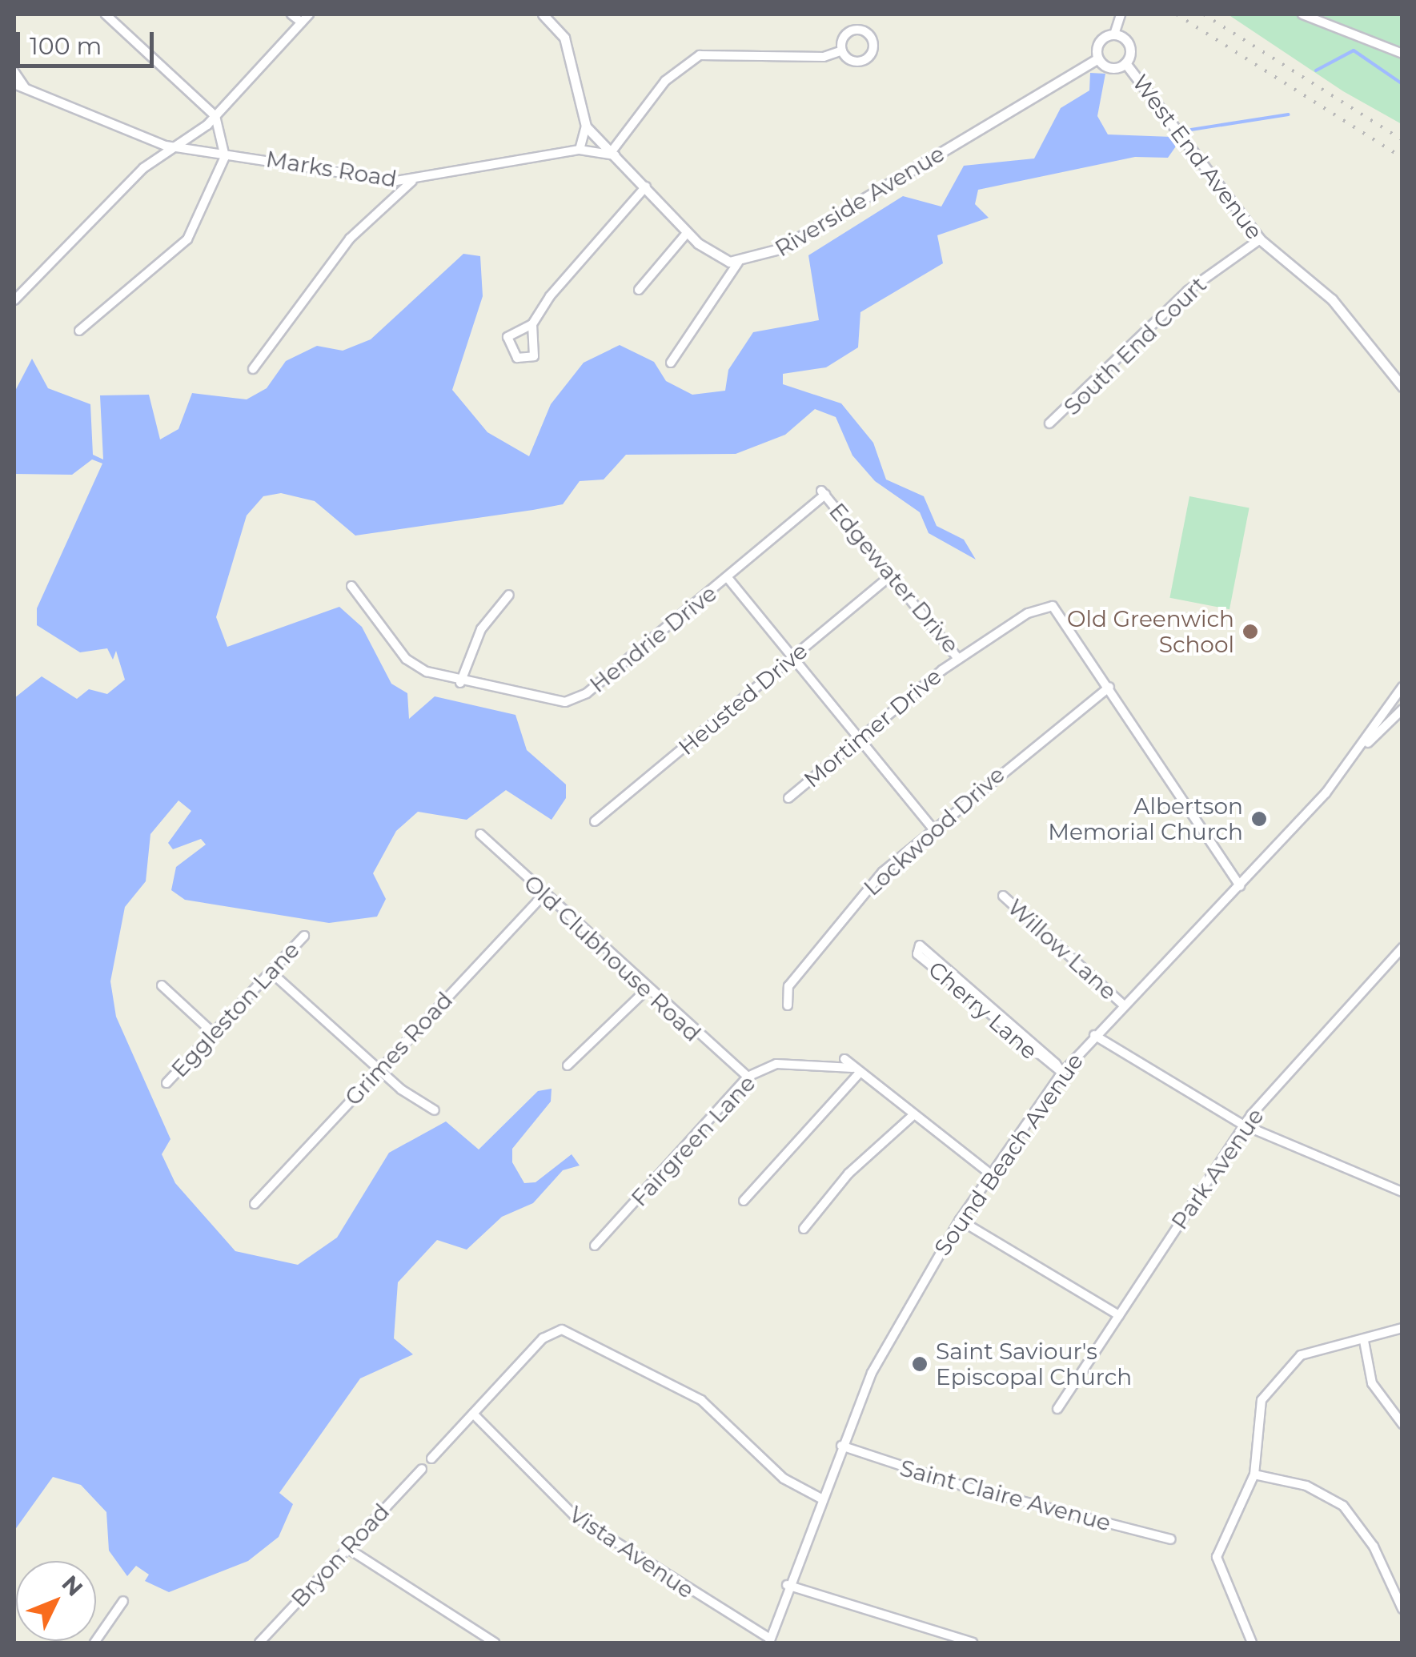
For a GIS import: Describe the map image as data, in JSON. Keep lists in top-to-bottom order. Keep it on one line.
{"streets":{"street":["West End Avenue","Marks Road","Riverside Avenue","South End Court","Edgewater Drive","Hendrie Drive","Heusted Drive","Mortimer Drive","Lockwood Drive","Willow Lane","Old Clubhouse Road","Eggleston Lane","Cherry Lane","Grimes Road","Fairgreen Lane","Sound Beach Avenue","Park Avenue","Saint Claire Avenue","Vista Avenue","Bryon Road"]},"crossings":[["West End Avenue","Riverside Avenue"],["West End Avenue","South End Court"],["Edgewater Drive","Hendrie Drive"],["Edgewater Drive","Heusted Drive"],["Edgewater Drive","Mortimer Drive"],["Edgewater Drive","Lockwood Drive"],["Edgewater Drive","Sound Beach Avenue"],["Willow Lane","Sound Beach Avenue"],["Old Clubhouse Road","Grimes Road"],["Old Clubhouse Road","Fairgreen Lane"],["Cherry Lane","Sound Beach Avenue"],["Sound Beach Avenue","Saint Claire Avenue"],["Sound Beach Avenue","Vista Avenue"]],"places":["Old Greenwich School","Albertson Memorial Church","Saint Saviour's Episcopal Church"],"scale_bar":"100 m","north":"top right"}
